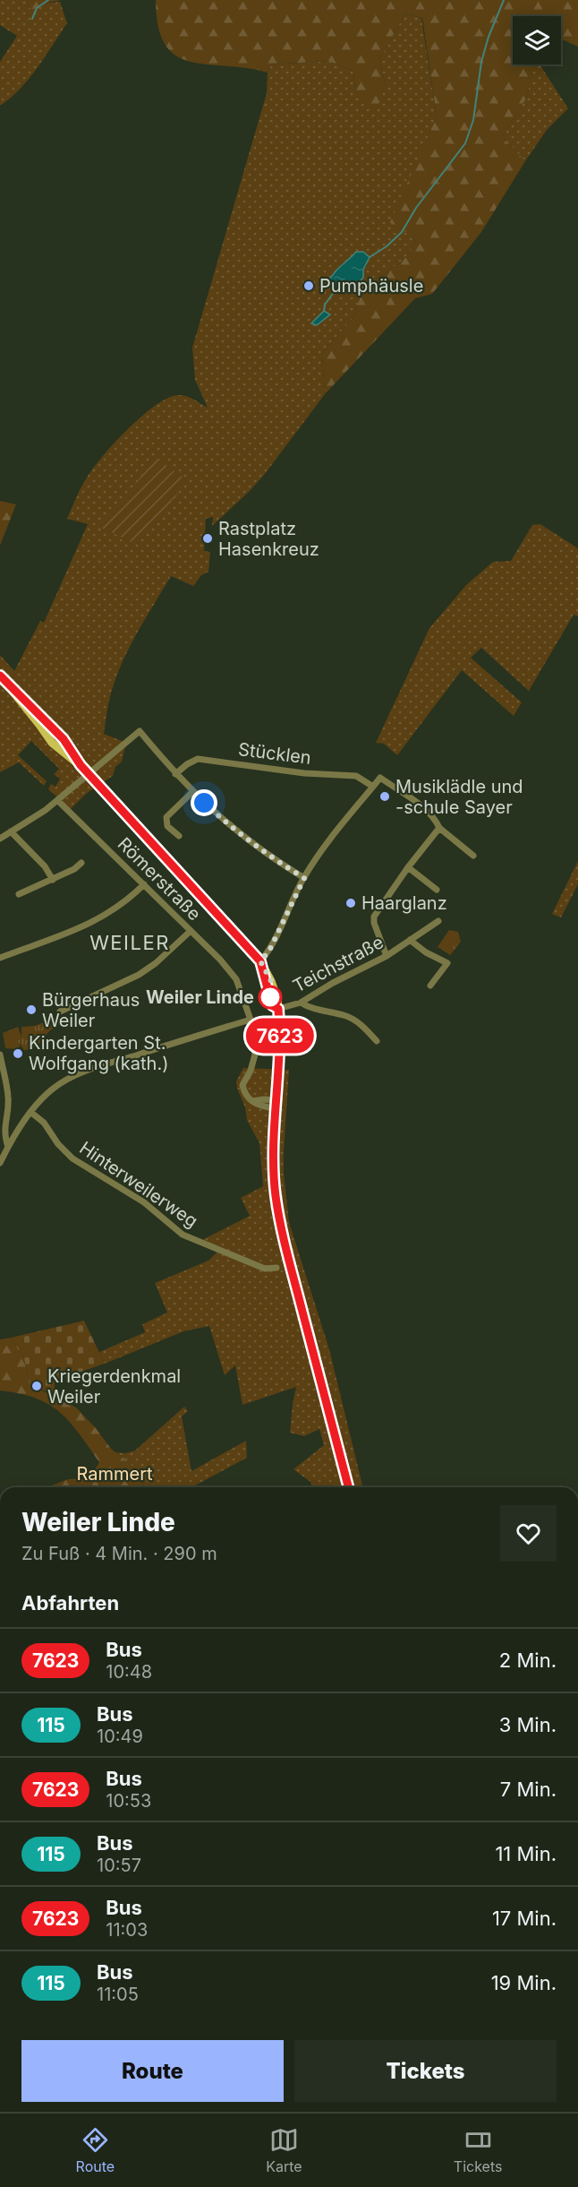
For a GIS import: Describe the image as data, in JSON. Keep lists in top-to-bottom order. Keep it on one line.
{"streets":{"street":["Stücklen","Römerstraße","Teichstraße","Hinterweilerweg"]},"districts":["WEILER"],"parks":["Rammert"],"places":["Pumphäusle","Rastplatz Hasenkreuz","Musiklädle und -schule Sayer","Haarglanz","Weiler Linde","Bürgerhaus Weiler","Kindergarten St. Wolfgang (kath.)","Kriegerdenkmal Weiler"],"lines":["bus line 7623"],"page":{"on_map":"7623","heading":[["Weiler Linde","Zu Fuß · 4 Min. · 290 m"],"Abfahrten"],"list":[{"mark":"7623","name":"Bus","note":"10:48","value":"2 Min."},{"mark":"115","name":"Bus","note":"10:49","value":"3 Min."},{"mark":"7623","name":"Bus","note":"10:53","value":"7 Min."},{"mark":"115","name":"Bus","note":"10:57","value":"11 Min."},{"mark":"7623","name":"Bus","note":"11:03","value":"17 Min."},{"mark":"115","name":"Bus","note":"11:05","value":"19 Min."}],"buttons":["Route","Tickets"],"tabs":["Route","Karte","Tickets"]}}
